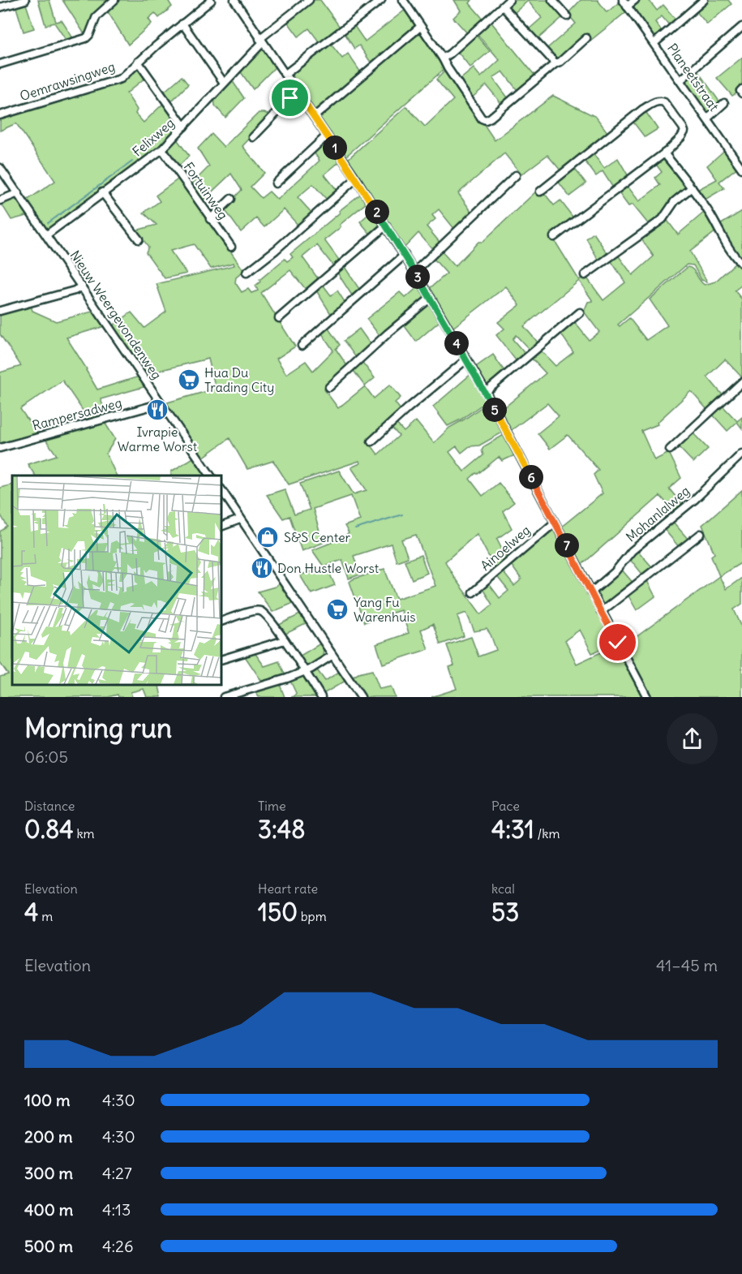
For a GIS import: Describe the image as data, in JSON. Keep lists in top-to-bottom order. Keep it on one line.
{"streets":{"street":["Planeetstraat","Oemrawsingweg","Felixweg","Fortuinweg","Nieuw Weergevondenweg","Rampersadweg","Mohanlalweg","Ainoelweg"]},"crossings":[["Felixweg","Fortuinweg"],["Felixweg","Nieuw Weergevondenweg"],["Nieuw Weergevondenweg","Rampersadweg"]],"places":{"supermarket":["Hua Du Trading City","Yang Fu Warenhuis"],"restaurant":["Ivrapie Warme Worst","Don Hustle Worst"],"shop":["S&S Center"]},"page":{"pins":["1","2","3","4","5","6","7"],"heading":["Morning run","06:05"],"stats":[["Distance","0.84 km"],["Time","3:48"],["Pace","4:31 /km"],["Elevation","4 m"],["Heart rate","150 bpm"],["kcal","53"]],"chart":["Elevation","41–45 m"],"list":[{"name":"100 m","note":"4:30"},{"name":"200 m","note":"4:30"},{"name":"300 m","note":"4:27"},{"name":"400 m","note":"4:13"},{"name":"500 m","note":"4:26"}]}}
